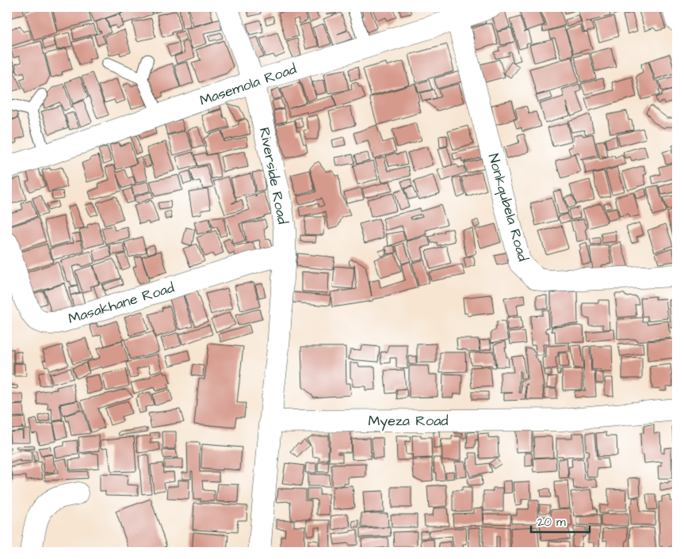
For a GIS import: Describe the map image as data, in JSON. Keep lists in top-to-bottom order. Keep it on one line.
{"streets":{"street":["Masemola Road","Riverside Road","Nonkqubela Road","Masakhane Road","Myeza Road"]},"crossings":[["Masemola Road","Riverside Road"],["Masemola Road","Nonkqubela Road"],["Riverside Road","Masakhane Road"],["Riverside Road","Myeza Road"]],"scale_bar":"20 m"}
